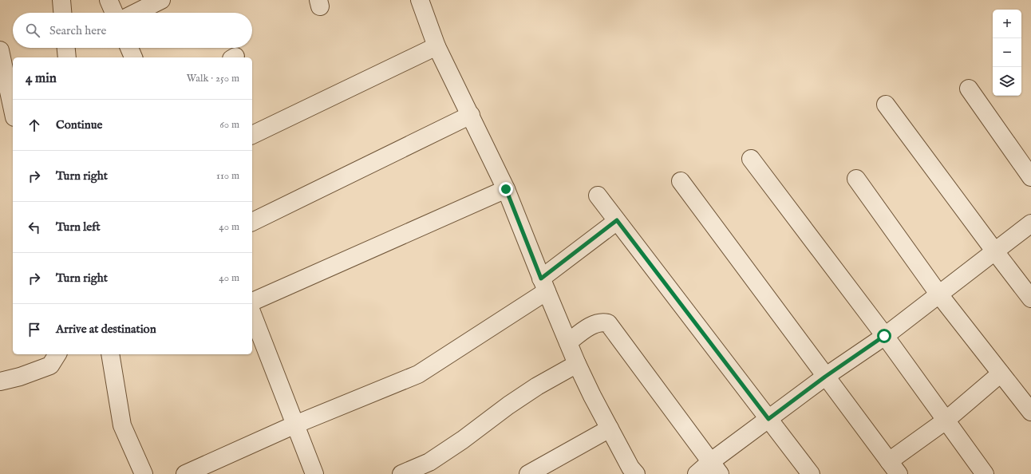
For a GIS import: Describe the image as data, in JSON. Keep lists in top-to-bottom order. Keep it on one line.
{"page":{"map_buttons":["+","−"],"search":"Search here","heading":["4 min","Walk · 250 m"],"list":[["Continue","60 m"],["Turn right","110 m"],["Turn left","40 m"],["Turn right","40 m"],"Arrive at destination"]}}
